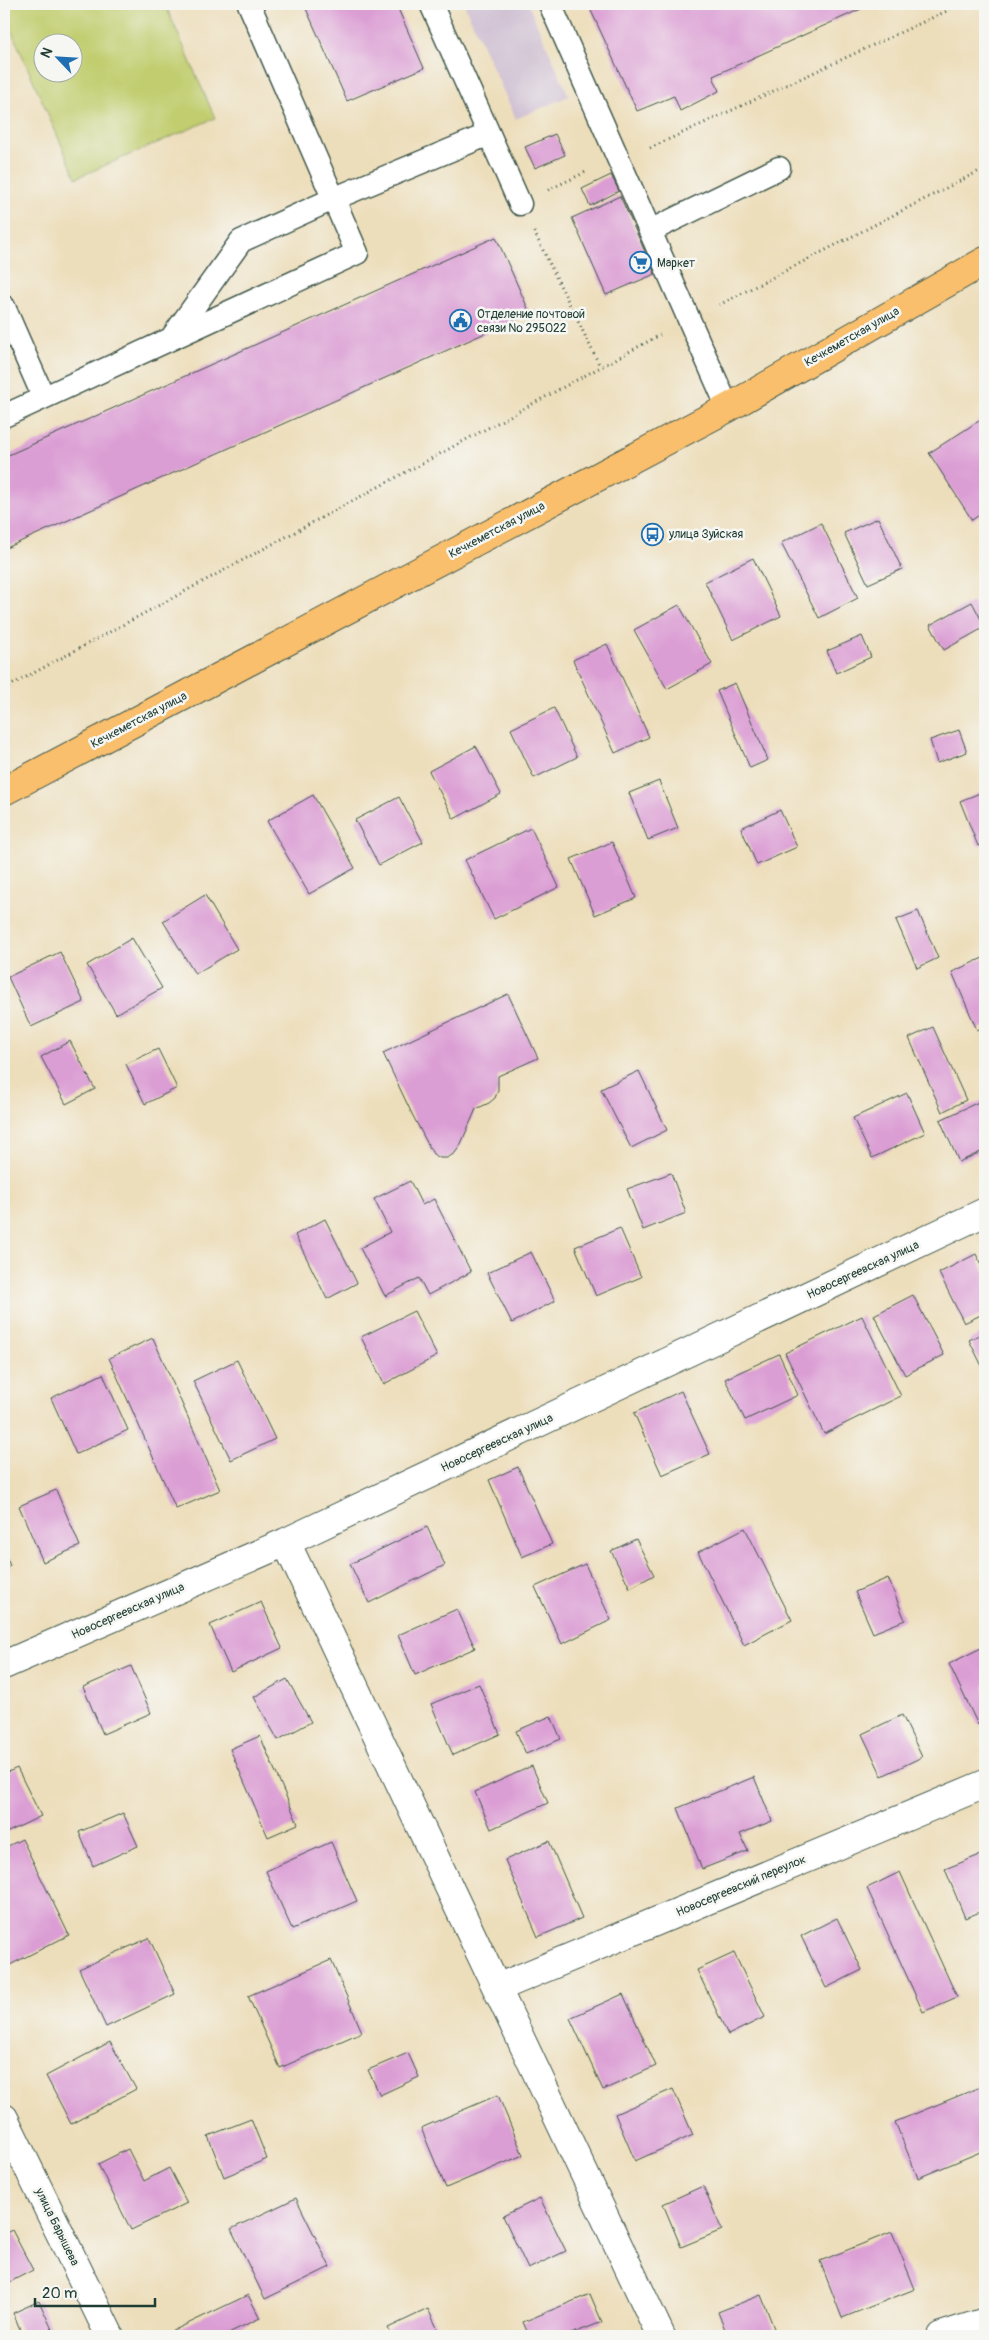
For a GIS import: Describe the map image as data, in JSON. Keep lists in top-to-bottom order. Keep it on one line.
{"streets":{"main road":["Кечкеметская улица"],"street":["Новосергеевская улица","Новосергеевский переулок","улица Барышева"]},"places":{"supermarket":["Маркет"],"public building":["Отделение почтовой связи № 295022"],"bus stop":["улица Зуйская"]},"scale_bar":"20 m","north":"top left"}
